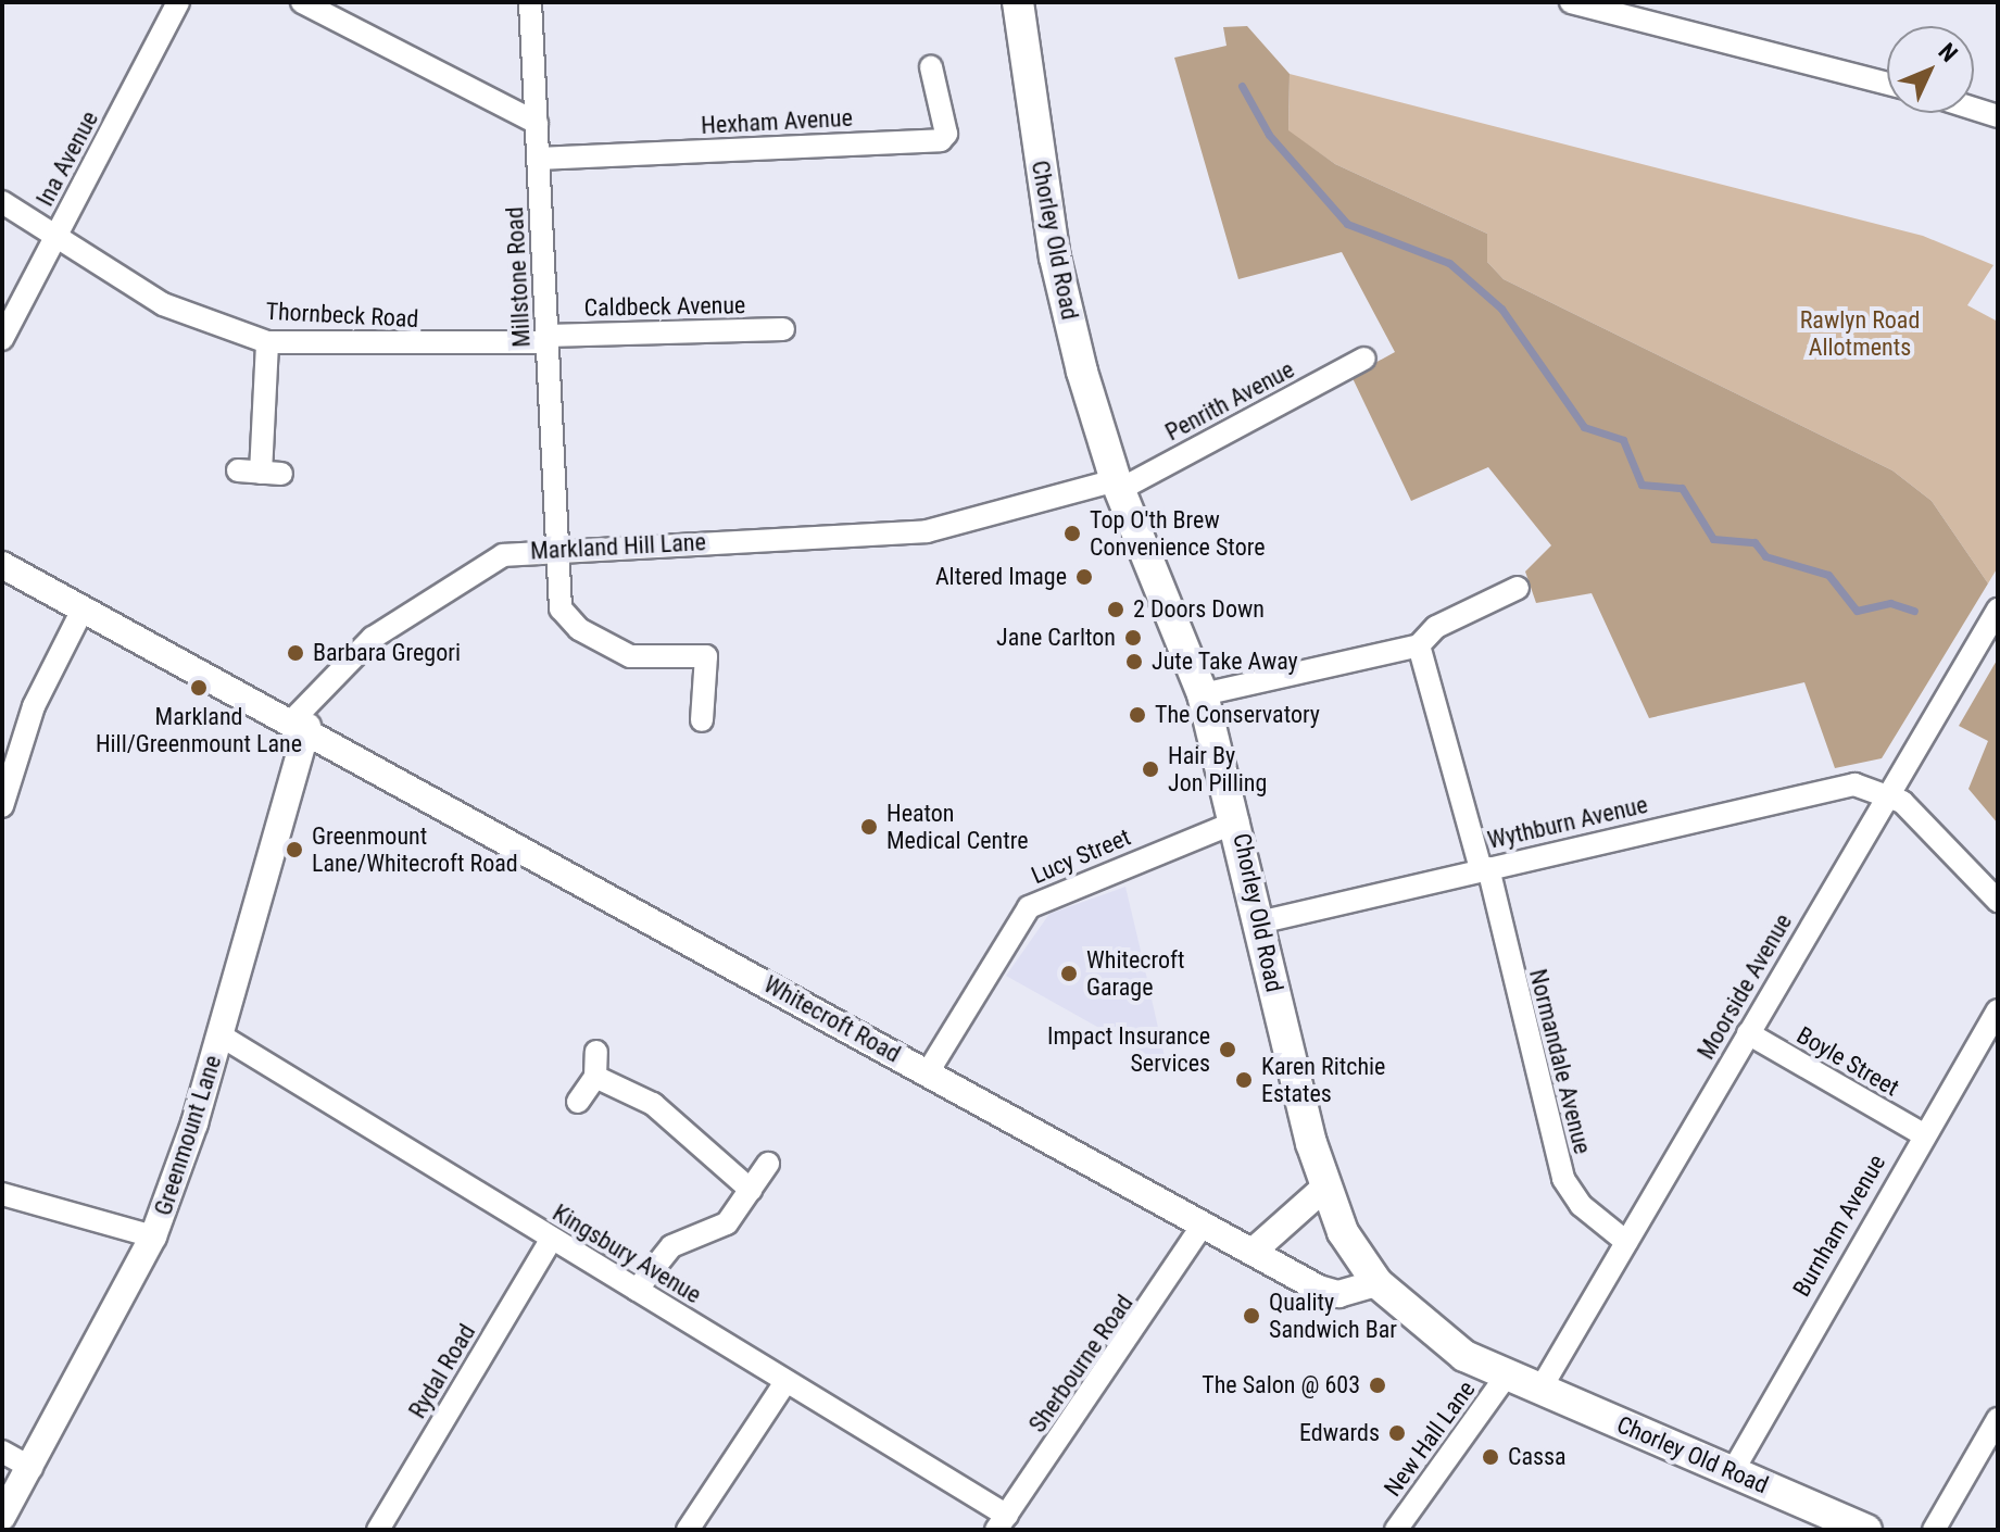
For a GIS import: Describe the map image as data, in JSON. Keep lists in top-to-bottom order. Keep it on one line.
{"streets":{"main road":["Chorley Old Road"],"street":["Hexham Avenue","Ina Avenue","Millstone Road","Caldbeck Avenue","Thornbeck Road","Penrith Avenue","Markland Hill Lane","Wythburn Avenue","Lucy Street","Moorside Avenue","Whitecroft Road","Normandale Avenue","Boyle Street","Greenmount Lane","Burnham Avenue","Kingsbury Avenue","Sherbourne Road","Rydal Road","New Hall Lane"]},"crossings":[["Hexham Avenue","Millstone Road"],["Ina Avenue","Thornbeck Road"],["Chorley Old Road","Penrith Avenue"],["Chorley Old Road","Markland Hill Lane"],["Chorley Old Road","Wythburn Avenue"],["Chorley Old Road","Lucy Street"],["Chorley Old Road","Moorside Avenue"],["Chorley Old Road","Whitecroft Road"],["Chorley Old Road","Burnham Avenue"],["Chorley Old Road","New Hall Lane"],["Millstone Road","Caldbeck Avenue"],["Millstone Road","Thornbeck Road"],["Millstone Road","Markland Hill Lane"],["Caldbeck Avenue","Thornbeck Road"],["Penrith Avenue","Markland Hill Lane"],["Markland Hill Lane","Whitecroft Road"],["Markland Hill Lane","Greenmount Lane"],["Wythburn Avenue","Moorside Avenue"],["Wythburn Avenue","Normandale Avenue"],["Lucy Street","Whitecroft Road"],["Moorside Avenue","Normandale Avenue"],["Moorside Avenue","Boyle Street"],["Whitecroft Road","Greenmount Lane"],["Whitecroft Road","Sherbourne Road"],["Boyle Street","Burnham Avenue"],["Greenmount Lane","Kingsbury Avenue"],["Kingsbury Avenue","Sherbourne Road"],["Kingsbury Avenue","Rydal Road"]],"parks":["Rawlyn Road Allotments"],"places":["Top O'th Brew Convenience Store","Altered Image","2 Doors Down","Jane Carlton","Barbara Gregori","Jute Take Away","Markland Hill/Greenmount Lane","The Conservatory","Hair By Jon Pilling","Heaton Medical Centre","Greenmount Lane/Whitecroft Road","Whitecroft Garage","Impact Insurance Services","Karen Ritchie Estates","Quality Sandwich Bar","The Salon @ 603","Edwards","Cassa"],"north":"top right"}
